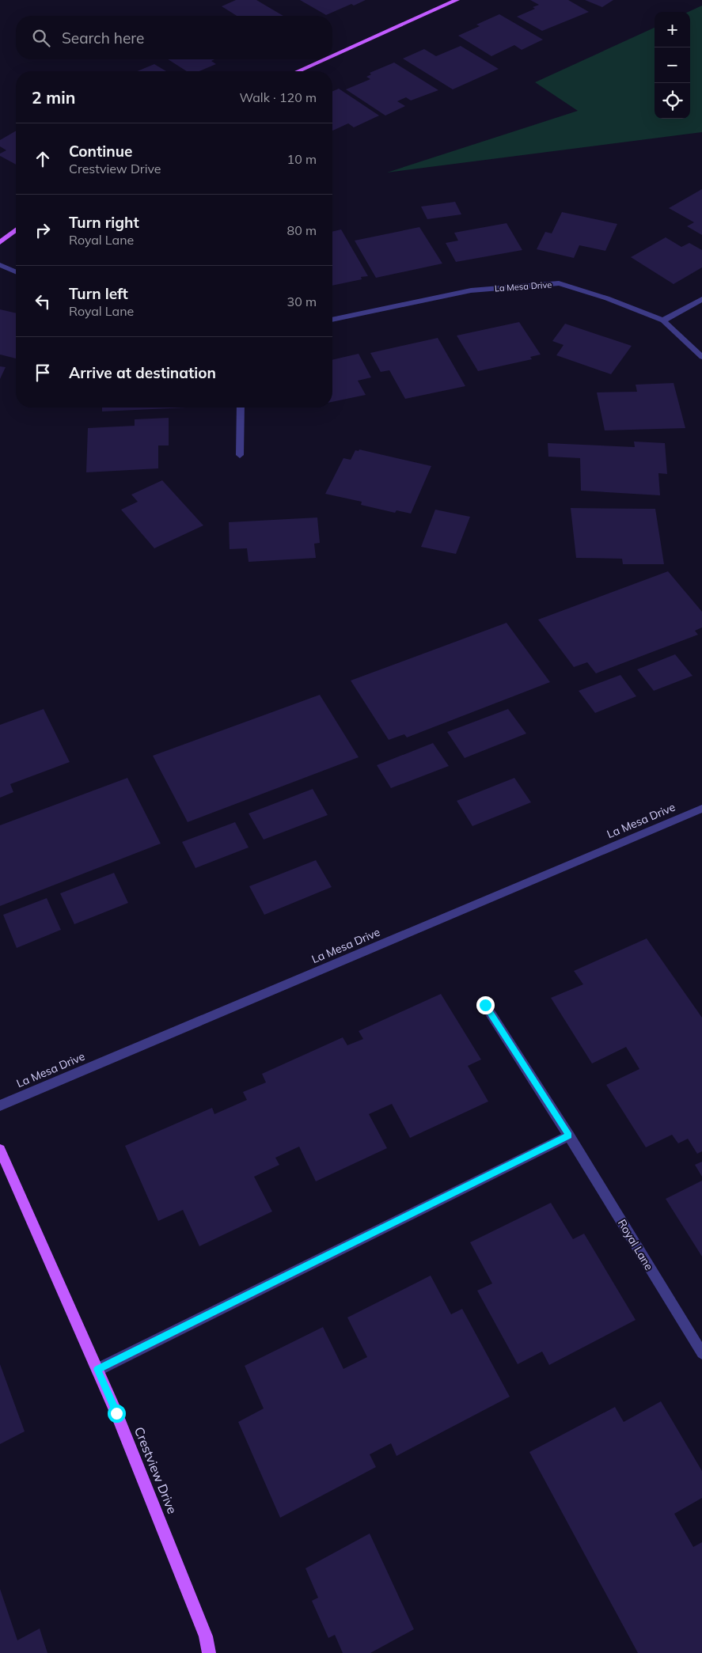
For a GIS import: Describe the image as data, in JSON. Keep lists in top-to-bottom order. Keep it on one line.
{"streets":{"main road":["Crestview Drive"],"street":["La Mesa Drive","Royal Lane"]},"page":{"map_buttons":["+","−"],"search":"Search here","heading":["2 min","Walk · 120 m"],"list":[["Continue","Crestview Drive","10 m"],["Turn right","Royal Lane","80 m"],["Turn left","Royal Lane","30 m"],"Arrive at destination"]}}
